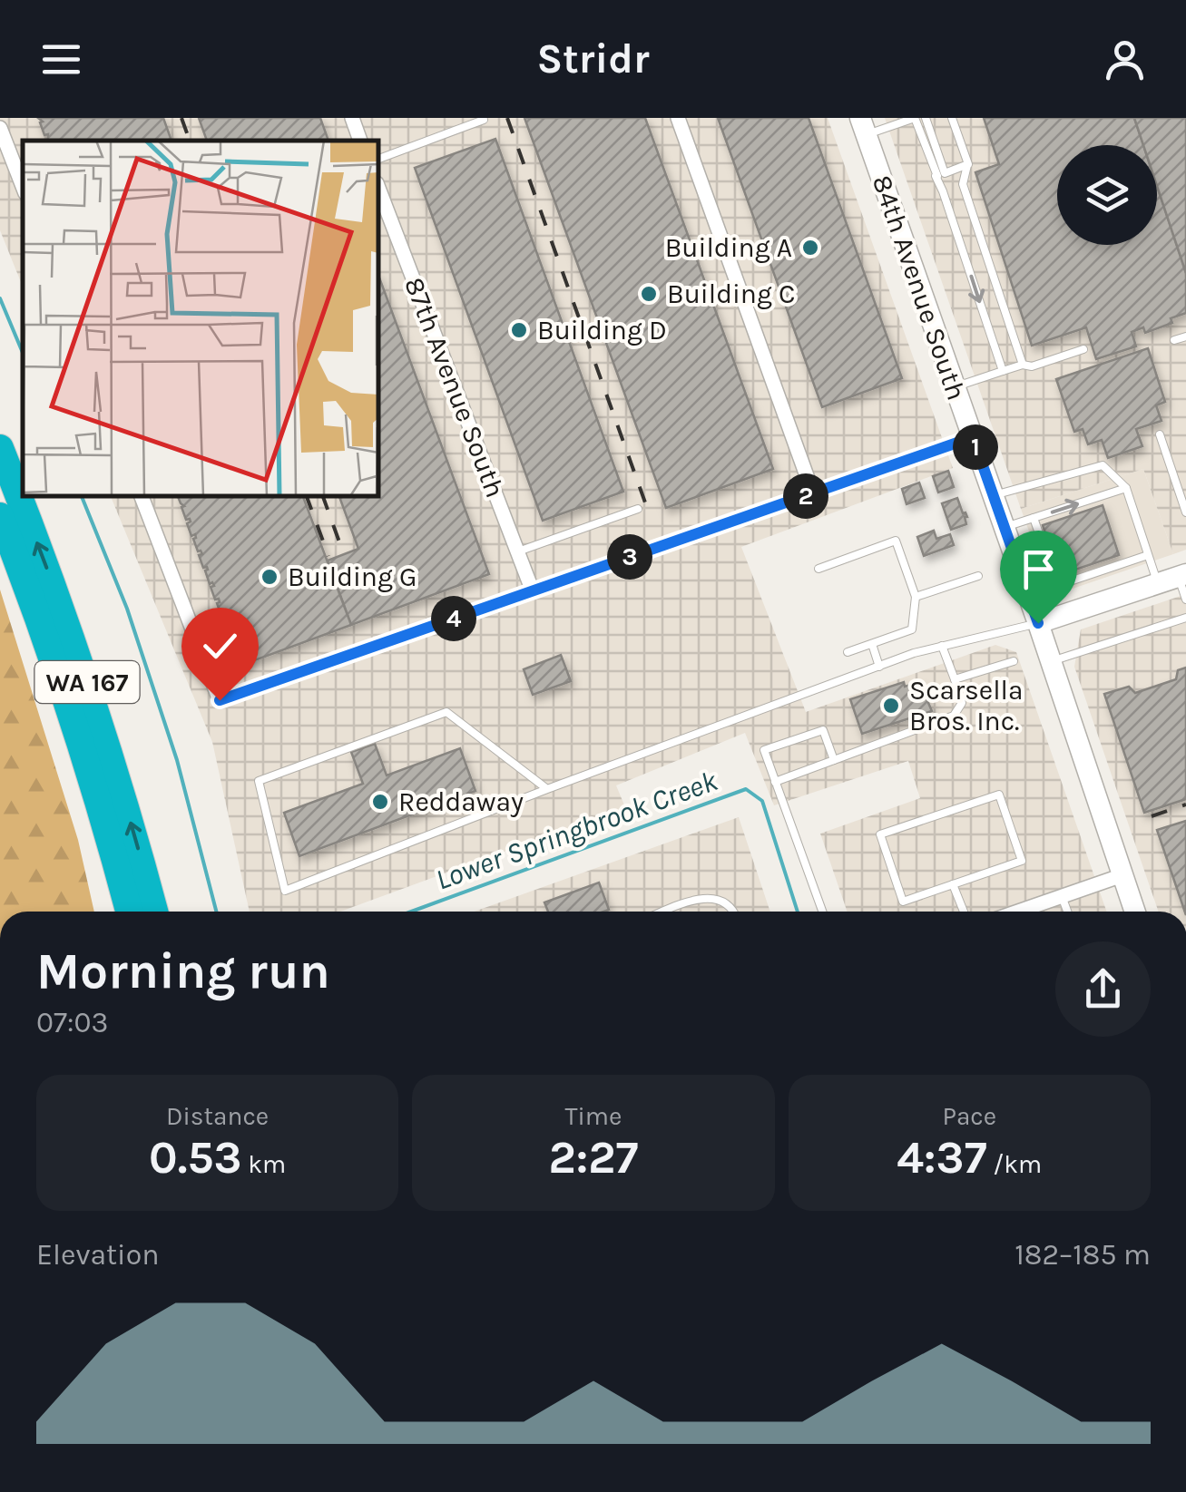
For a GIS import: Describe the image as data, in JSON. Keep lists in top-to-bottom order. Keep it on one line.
{"streets":{"highway":["WA 167"],"main road":["84th Avenue South"],"street":["87th Avenue South"]},"water":["Lower Springbrook Creek"],"places":["Building A","Building C","Building D","Building G","Scarsella Bros. Inc.","Reddaway"],"page":{"header":"Stridr","pins":["1","2","3","4"],"heading":["Morning run","07:03"],"stats":[["Distance","0.53 km"],["Time","2:27"],["Pace","4:37 /km"]],"chart":["Elevation","182–185 m"]}}
